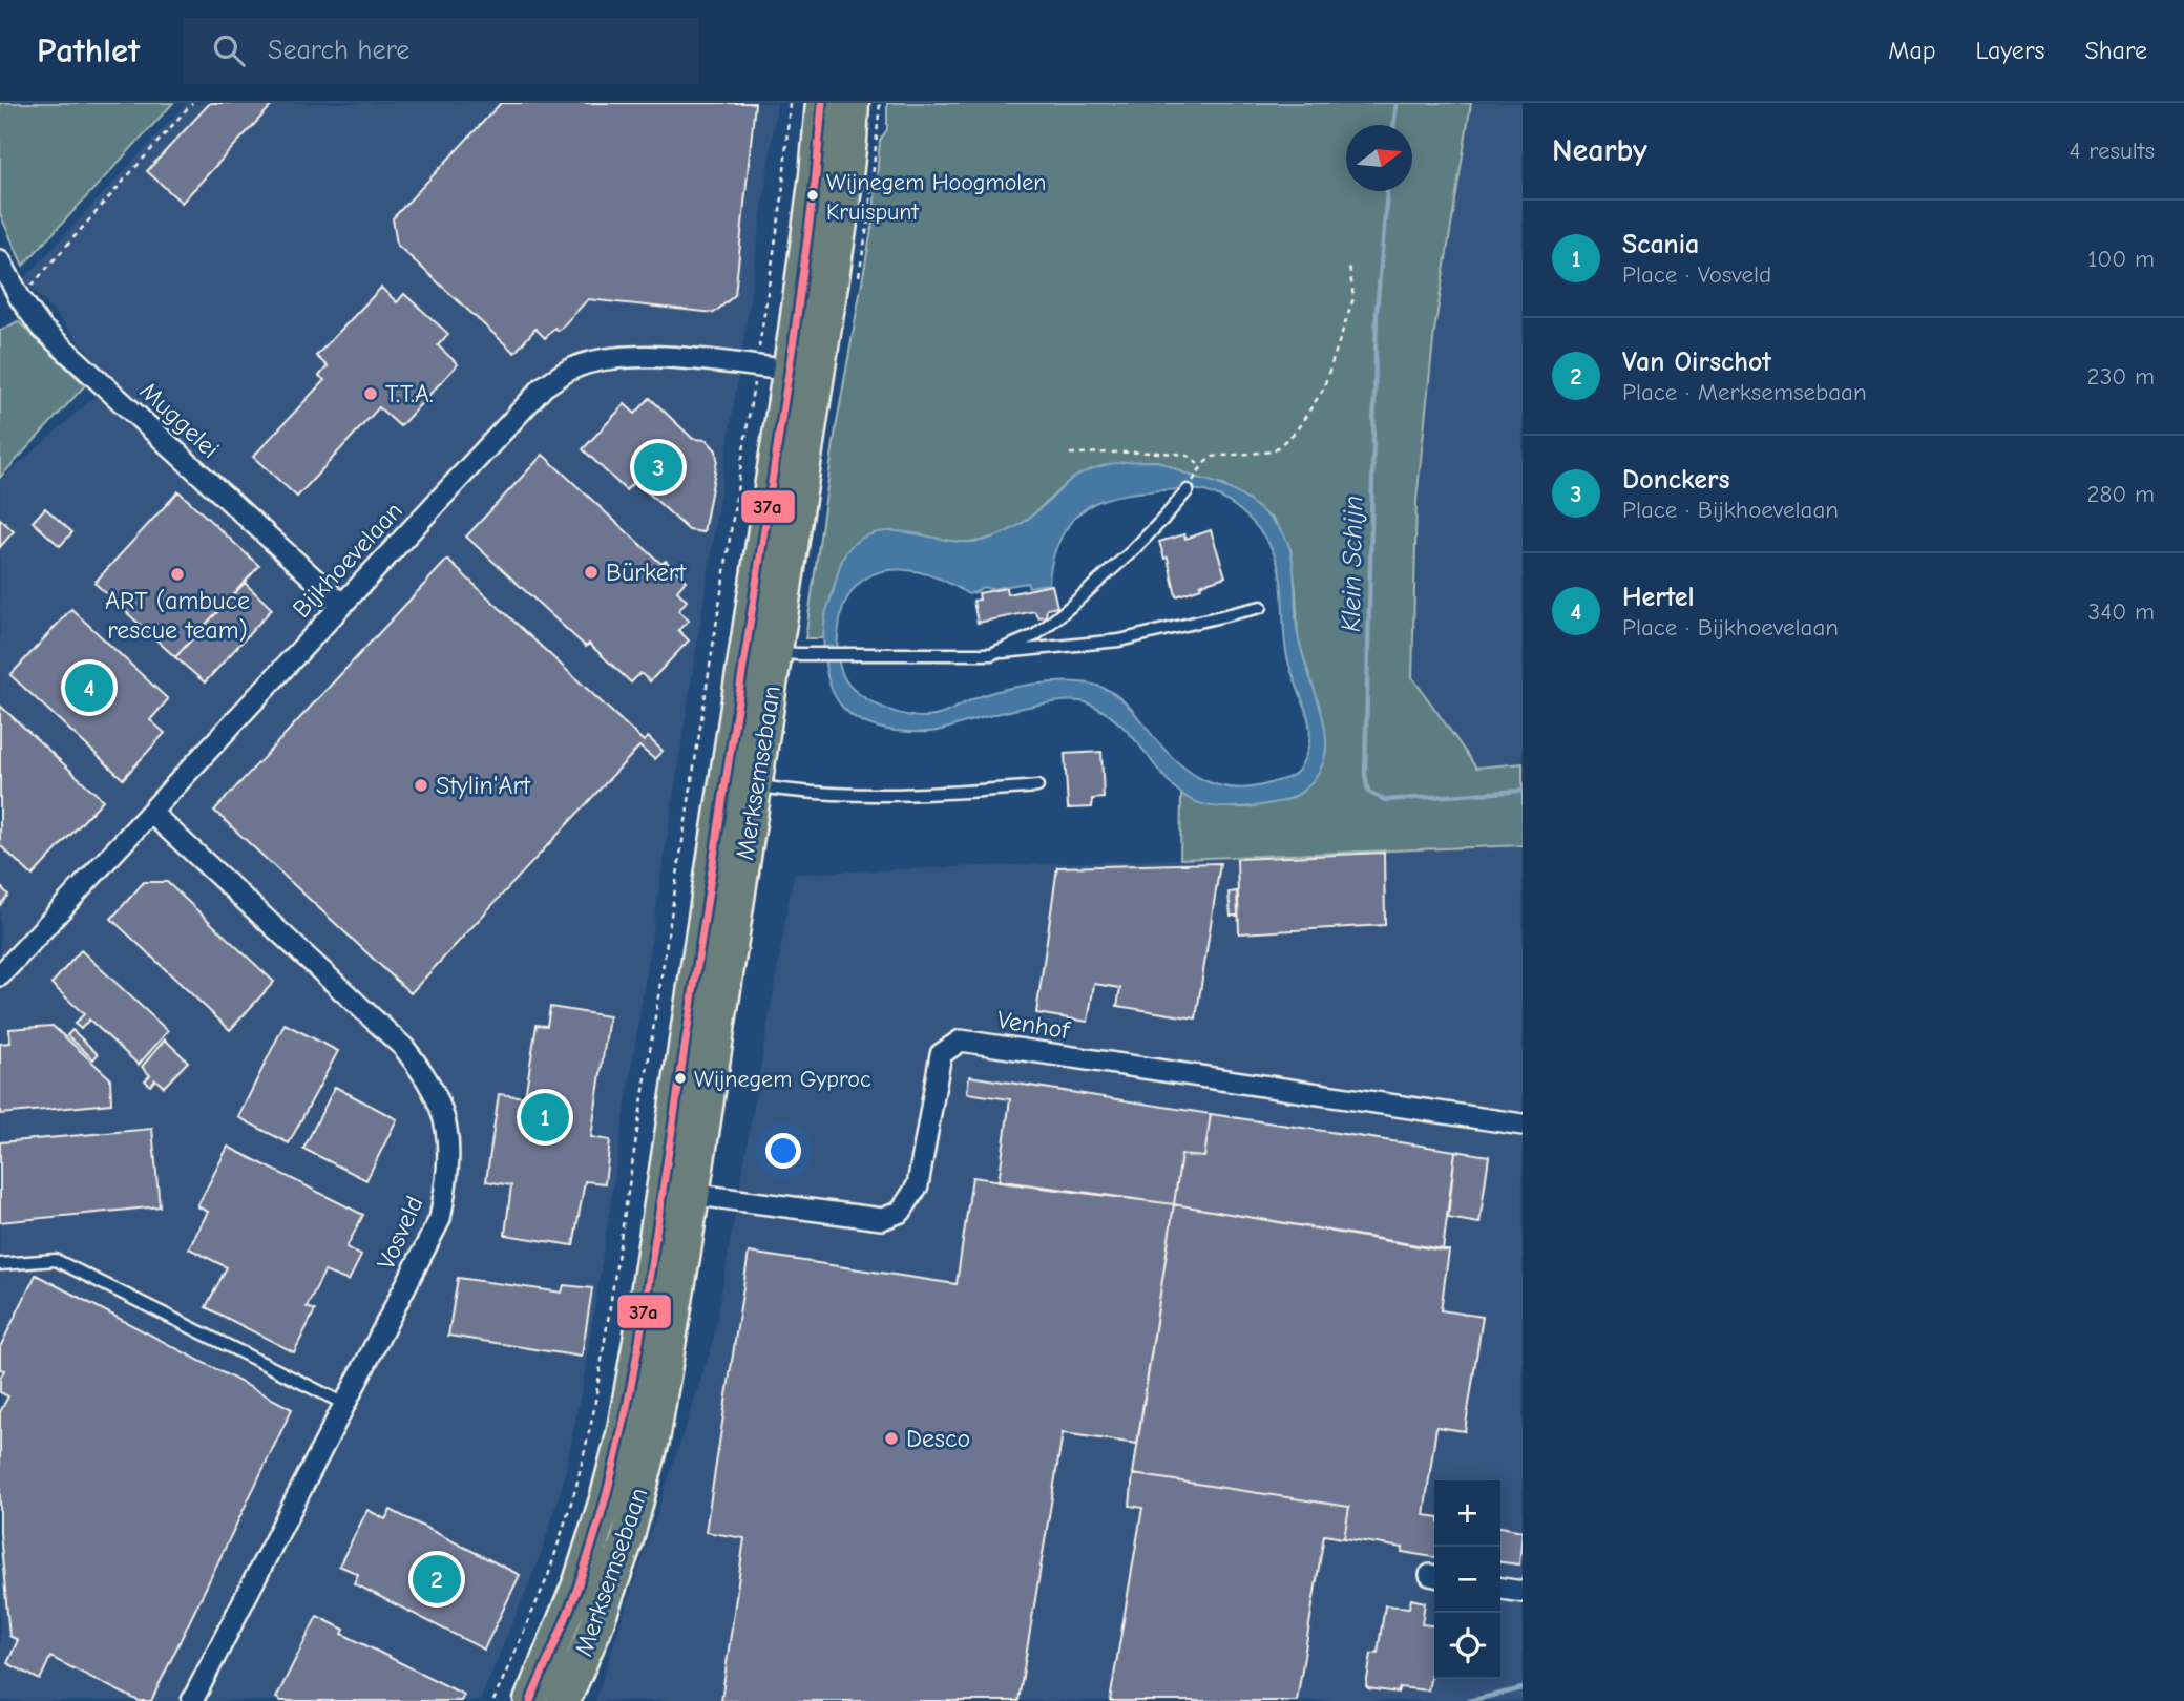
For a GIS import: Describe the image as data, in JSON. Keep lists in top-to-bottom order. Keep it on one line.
{"streets":{"main road":["Merksemsebaan"],"street":["Muggelei","Bijkhoevelaan","Venhof","Vosveld"]},"crossings":[["Muggelei","Bijkhoevelaan"],["Bijkhoevelaan","Merksemsebaan"],["Bijkhoevelaan","Vosveld"],["Merksemsebaan","Venhof"]],"water":["Klein Schijn"],"places":["Wijnegem Hoogmolen Kruispunt","T.T.A.","Bürkert","ART (ambuce rescue team)","Stylin'Art","Wijnegem Gyproc","Desco"],"lines":["transit line 37a"],"north":"right","page":{"header":"Pathlet","search":"Search here","nav":["Map","Layers","Share"],"heading":["Nearby","4 results"],"list":[{"mark":"1","name":"Scania","note":"Place · Vosveld","value":"100 m"},{"mark":"2","name":"Van Oirschot","note":"Place · Merksemsebaan","value":"230 m"},{"mark":"3","name":"Donckers","note":"Place · Bijkhoevelaan","value":"280 m"},{"mark":"4","name":"Hertel","note":"Place · Bijkhoevelaan","value":"340 m"}],"pins":["3","4","1","2"],"map_buttons":["+","−"]}}
